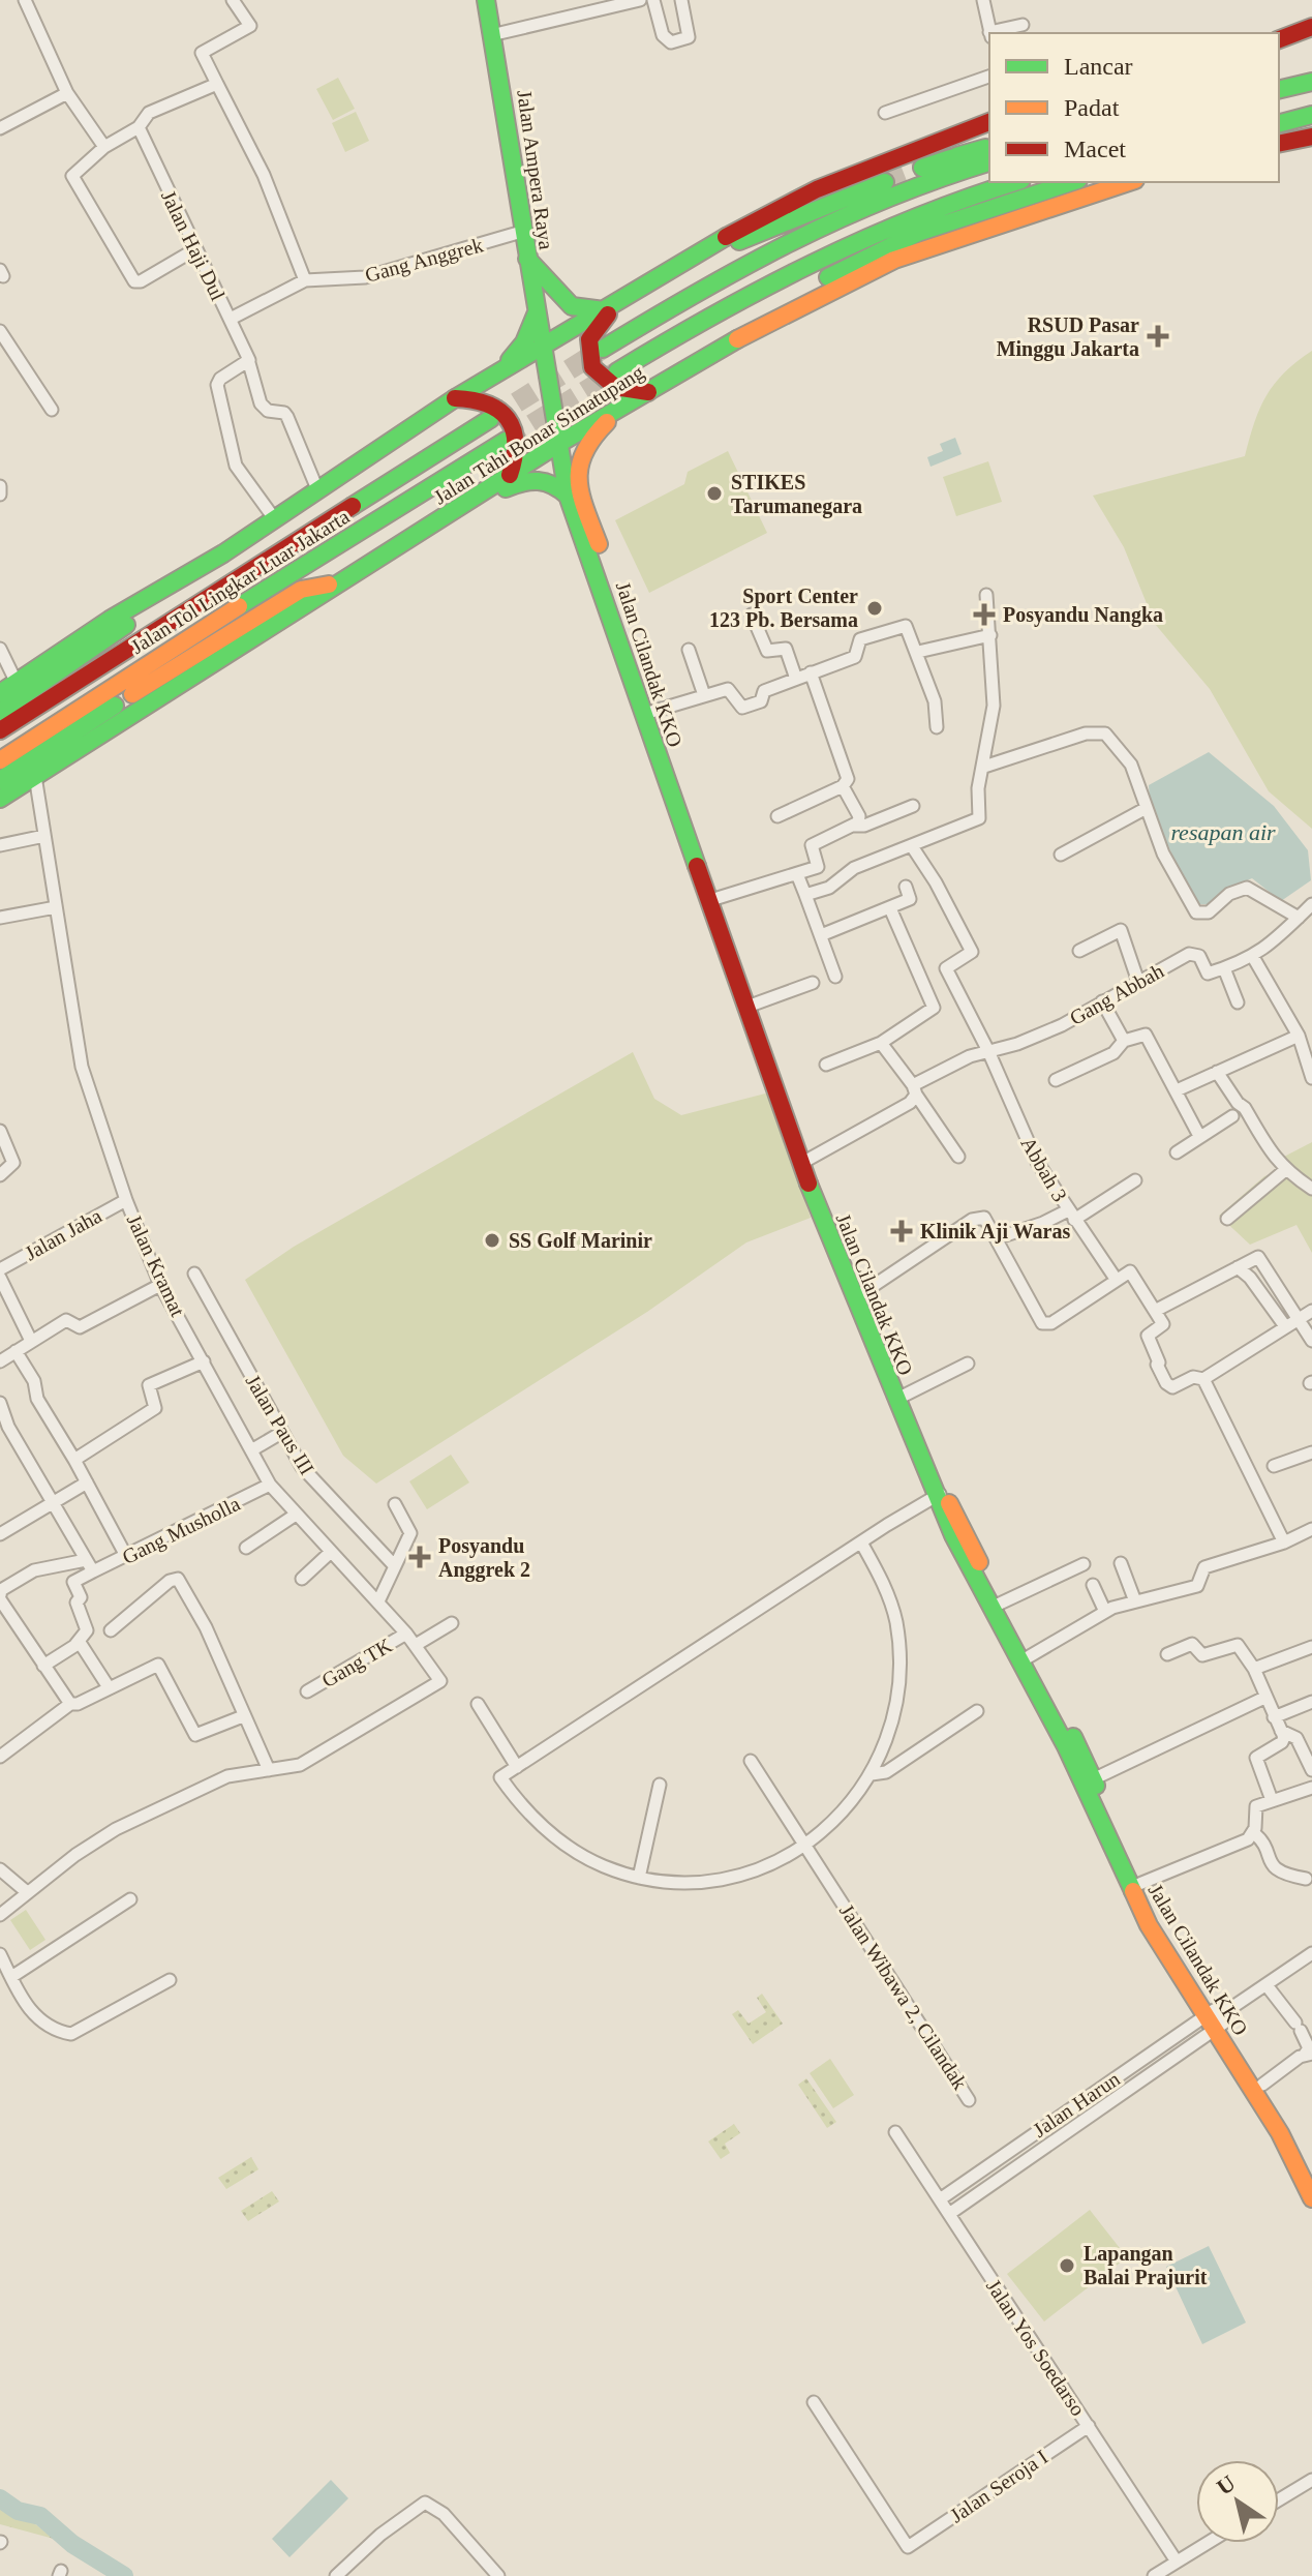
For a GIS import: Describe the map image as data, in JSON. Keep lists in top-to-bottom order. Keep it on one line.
{"streets":{"main road":["Jalan Ampera Raya","Jalan Tahi Bonar Simatupang","Jalan Tol Lingkar Luar Jakarta","Jalan Cilandak KKO"],"street":["Jalan Haji Dul","Gang Anggrek","Gang Abbah","Abbah 3","Jalan Jaha","Jalan Kramat","Jalan Paus III","Gang Musholla","Gang TK","Jalan Wibawa 2, Cilandak","Jalan Harun","Jalan Yos Soedarso","Jalan Seroja I"]},"crossings":[["Jalan Ampera Raya","Gang Anggrek"],["Jalan Ampera Raya","Jalan Cilandak KKO"],["Jalan Haji Dul","Gang Anggrek"],["Jalan Tahi Bonar Simatupang","Jalan Cilandak KKO"],["Jalan Tahi Bonar Simatupang","Jalan Kramat"],["Jalan Cilandak KKO","Gang Abbah"],["Jalan Cilandak KKO","Jalan Harun"],["Gang Abbah","Abbah 3"],["Jalan Jaha","Jalan Kramat"],["Jalan Kramat","Gang Musholla"],["Jalan Kramat","Gang TK"],["Jalan Harun","Jalan Yos Soedarso"],["Jalan Yos Soedarso","Jalan Seroja I"]],"water":["resapan air"],"places":{"health":["RSUD Pasar Minggu Jakarta","Posyandu Nangka","Klinik Aji Waras","Posyandu Anggrek 2"],"other":["STIKES Tarumanegara","Sport Center 123 Pb. Bersama","SS Golf Marinir","Lapangan Balai Prajurit"]},"legend":["Lancar","Padat","Macet"],"north":"top left"}
